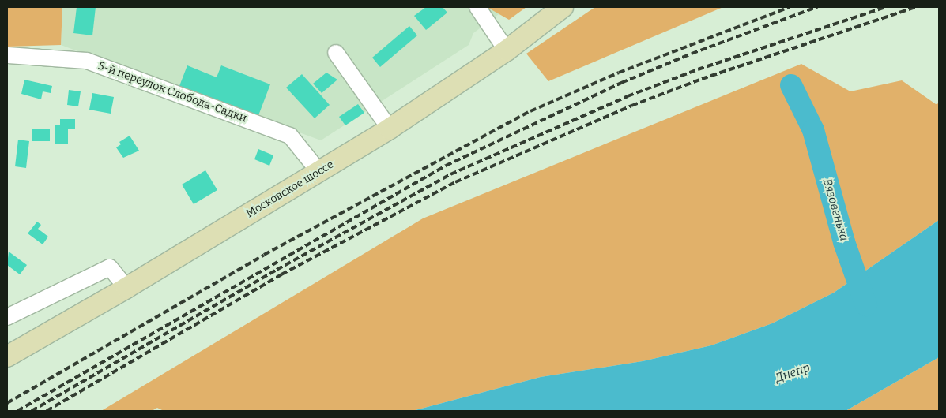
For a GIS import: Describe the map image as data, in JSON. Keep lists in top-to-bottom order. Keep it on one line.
{"streets":{"main road":["Московское шоссе"],"street":["5-й переулок Слобода-Садки"]},"crossings":[["5-й переулок Слобода-Садки","Московское шоссе"]],"water":["Вязовенька","Днепр"]}
